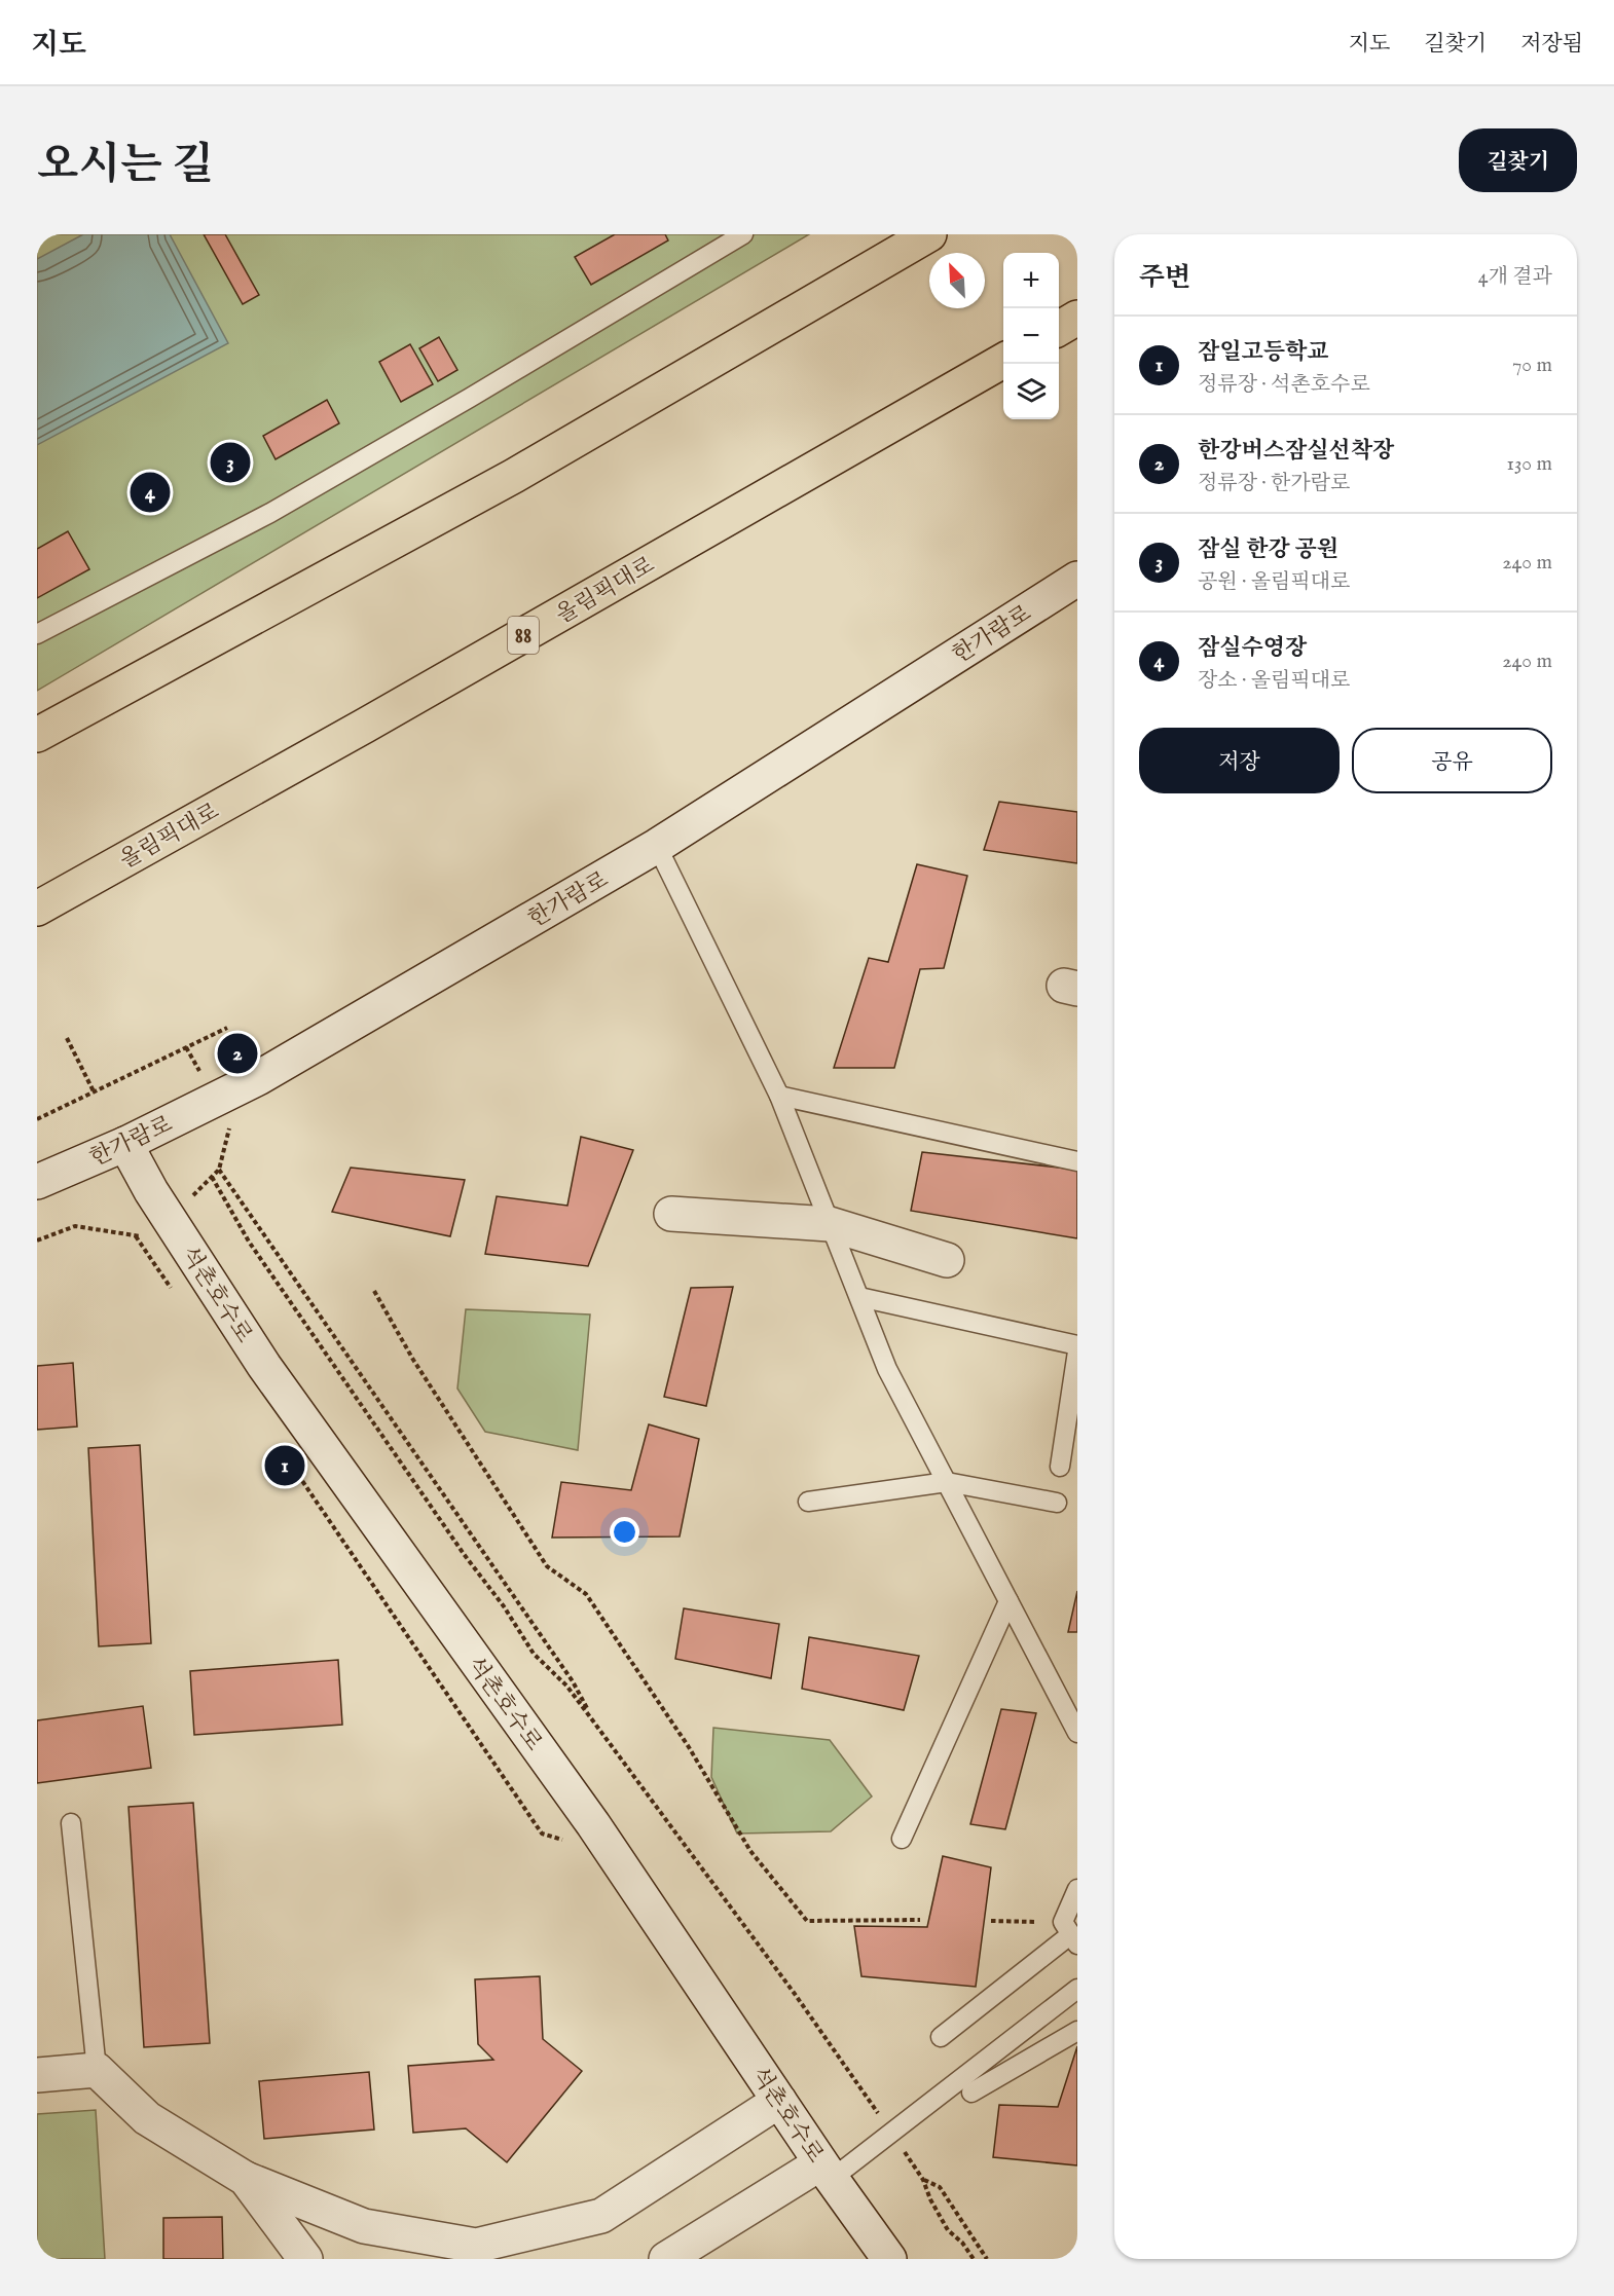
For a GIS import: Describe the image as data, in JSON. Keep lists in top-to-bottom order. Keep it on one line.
{"streets":{"highway":["올림픽대로","88"],"street":["한가람로","석촌호수로"]},"crossings":[["한가람로","석촌호수로"]],"north":"top left","page":{"header":"지도","nav":["지도","길찾기","저장됨"],"title":"오시는 길","buttons":["길찾기",["저장","공유"]],"heading":["주변","4개 결과"],"map_buttons":["+","−"],"list":[{"mark":"1","name":"잠일고등학교","note":"정류장 · 석촌호수로","value":"70 m"},{"mark":"2","name":"한강버스잠실선착장","note":"정류장 · 한가람로","value":"130 m"},{"mark":"3","name":"잠실 한강 공원","note":"공원 · 올림픽대로","value":"240 m"},{"mark":"4","name":"잠실수영장","note":"장소 · 올림픽대로","value":"240 m"}],"pins":["3","4","2","1"]}}
